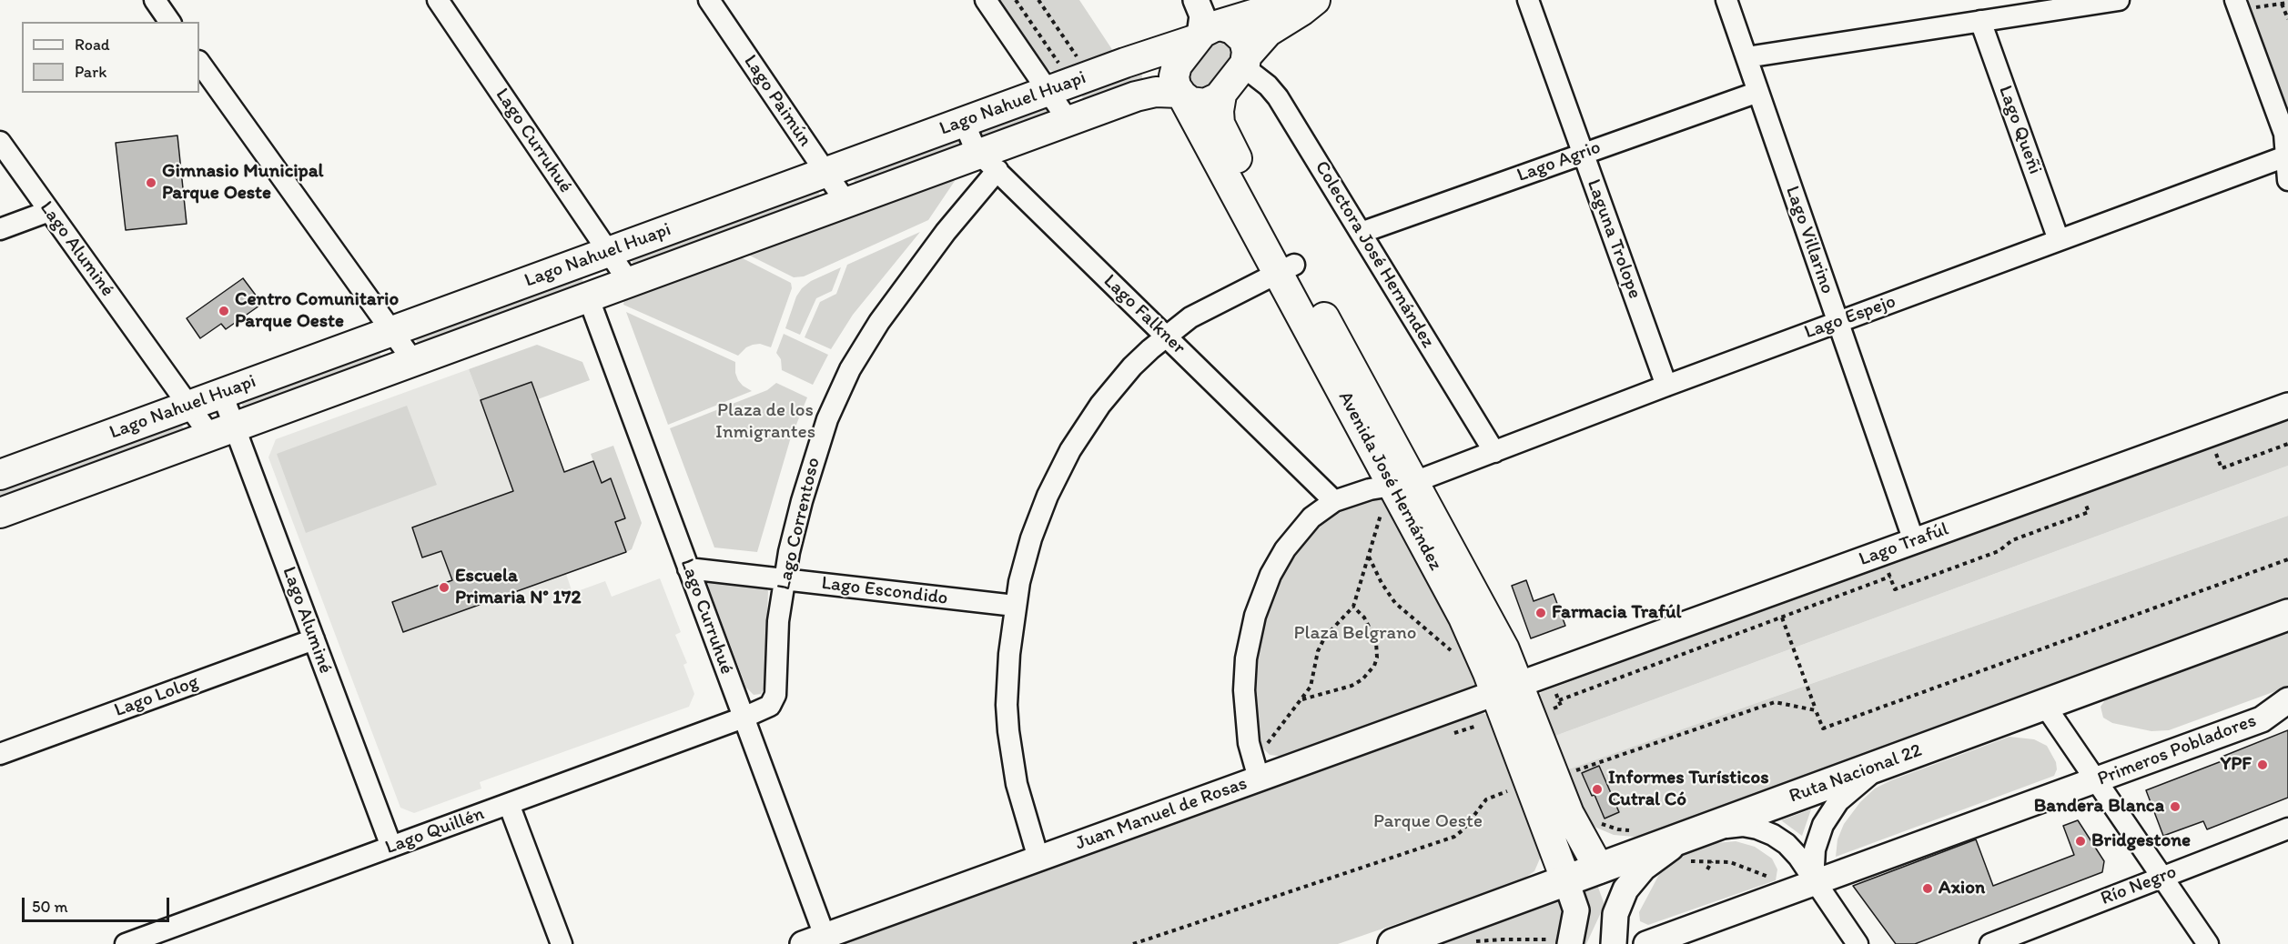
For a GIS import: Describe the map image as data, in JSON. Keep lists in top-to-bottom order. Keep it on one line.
{"streets":{"highway":["Ruta Nacional 22"],"main road":["Lago Nahuel Huapi","Avenida José Hernández"],"street":["Lago Paimún","Lago Queñi","Lago Curruhué","Lago Agrio","Laguna Trolope","Lago Villarino","Lago Aluminé","Colectora José Hernández","Lago Falkner","Lago Espejo","Lago Correntoso","Lago Trafúl","Lago Escondido","Lago Lolog","Primeros Pobladores","Juan Manuel de Rosas","Lago Quillén","Río Negro"]},"crossings":[["Lago Paimún","Lago Nahuel Huapi"],["Lago Nahuel Huapi","Lago Curruhué"],["Lago Nahuel Huapi","Lago Aluminé"],["Lago Nahuel Huapi","Colectora José Hernández"],["Lago Nahuel Huapi","Lago Falkner"],["Lago Nahuel Huapi","Avenida José Hernández"],["Lago Nahuel Huapi","Lago Correntoso"],["Lago Queñi","Lago Espejo"],["Lago Curruhué","Lago Correntoso"],["Lago Curruhué","Lago Escondido"],["Lago Curruhué","Juan Manuel de Rosas"],["Lago Curruhué","Lago Quillén"],["Lago Agrio","Laguna Trolope"],["Lago Agrio","Lago Villarino"],["Lago Agrio","Colectora José Hernández"],["Laguna Trolope","Lago Espejo"],["Lago Villarino","Lago Espejo"],["Lago Villarino","Lago Trafúl"],["Lago Aluminé","Lago Lolog"],["Lago Aluminé","Lago Quillén"],["Colectora José Hernández","Lago Espejo"],["Colectora José Hernández","Avenida José Hernández"],["Lago Falkner","Lago Espejo"],["Lago Falkner","Lago Correntoso"],["Lago Espejo","Avenida José Hernández"],["Lago Espejo","Juan Manuel de Rosas"],["Avenida José Hernández","Lago Trafúl"],["Avenida José Hernández","Ruta Nacional 22"],["Avenida José Hernández","Juan Manuel de Rosas"],["Lago Correntoso","Lago Escondido"],["Lago Correntoso","Lago Quillén"],["Lago Trafúl","Juan Manuel de Rosas"]],"parks":["Plaza de los Inmigrantes","Plaza Belgrano","Parque Oeste"],"places":["Gimnasio Municipal Parque Oeste","Centro Comunitario Parque Oeste","Escuela Primaria N° 172","Farmacia Trafúl","YPF","Informes Turísticos Cutral Có","Bandera Blanca","Bridgestone","Axion"],"legend":["Road","Park"],"scale_bar":"50 m"}
